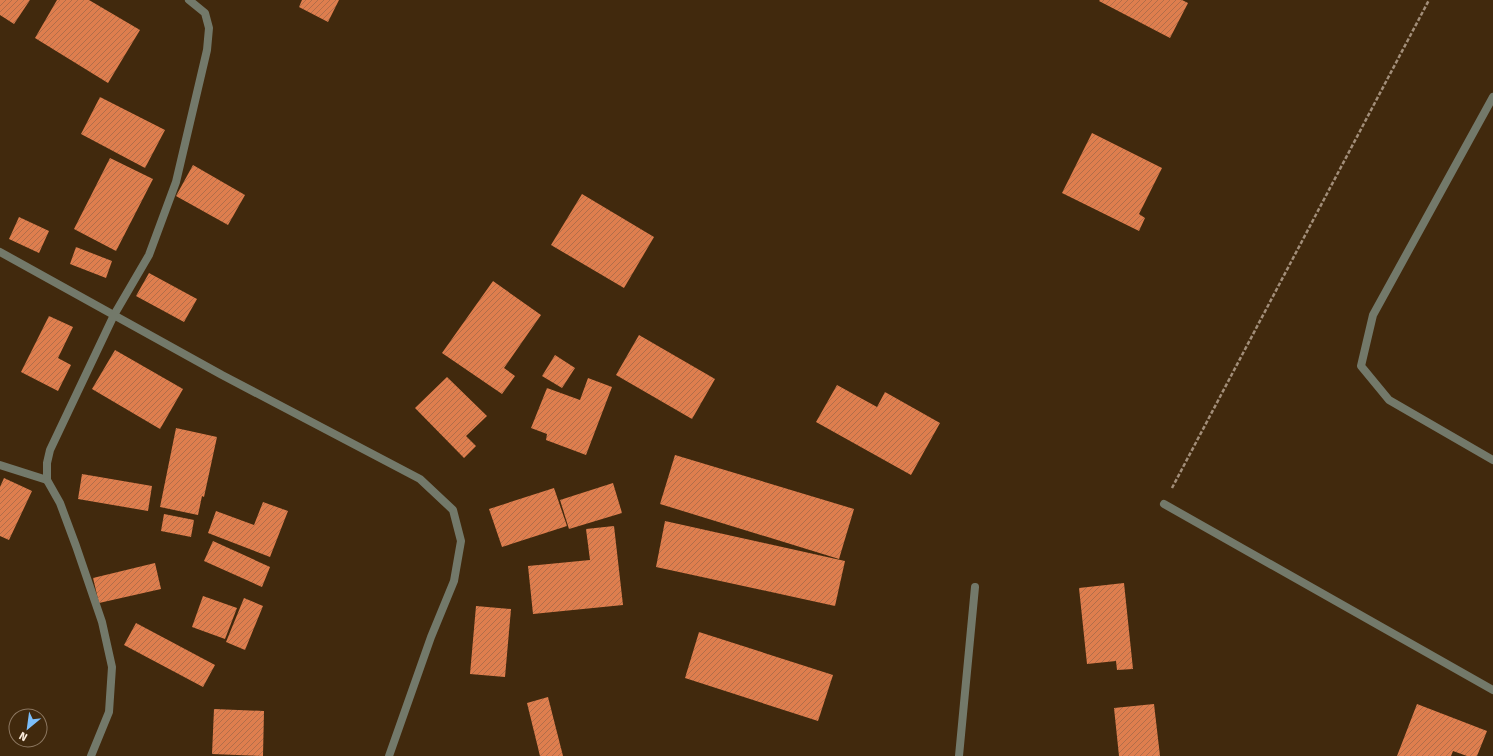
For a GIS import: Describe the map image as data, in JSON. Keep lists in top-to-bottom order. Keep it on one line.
{"north":"bottom left"}
